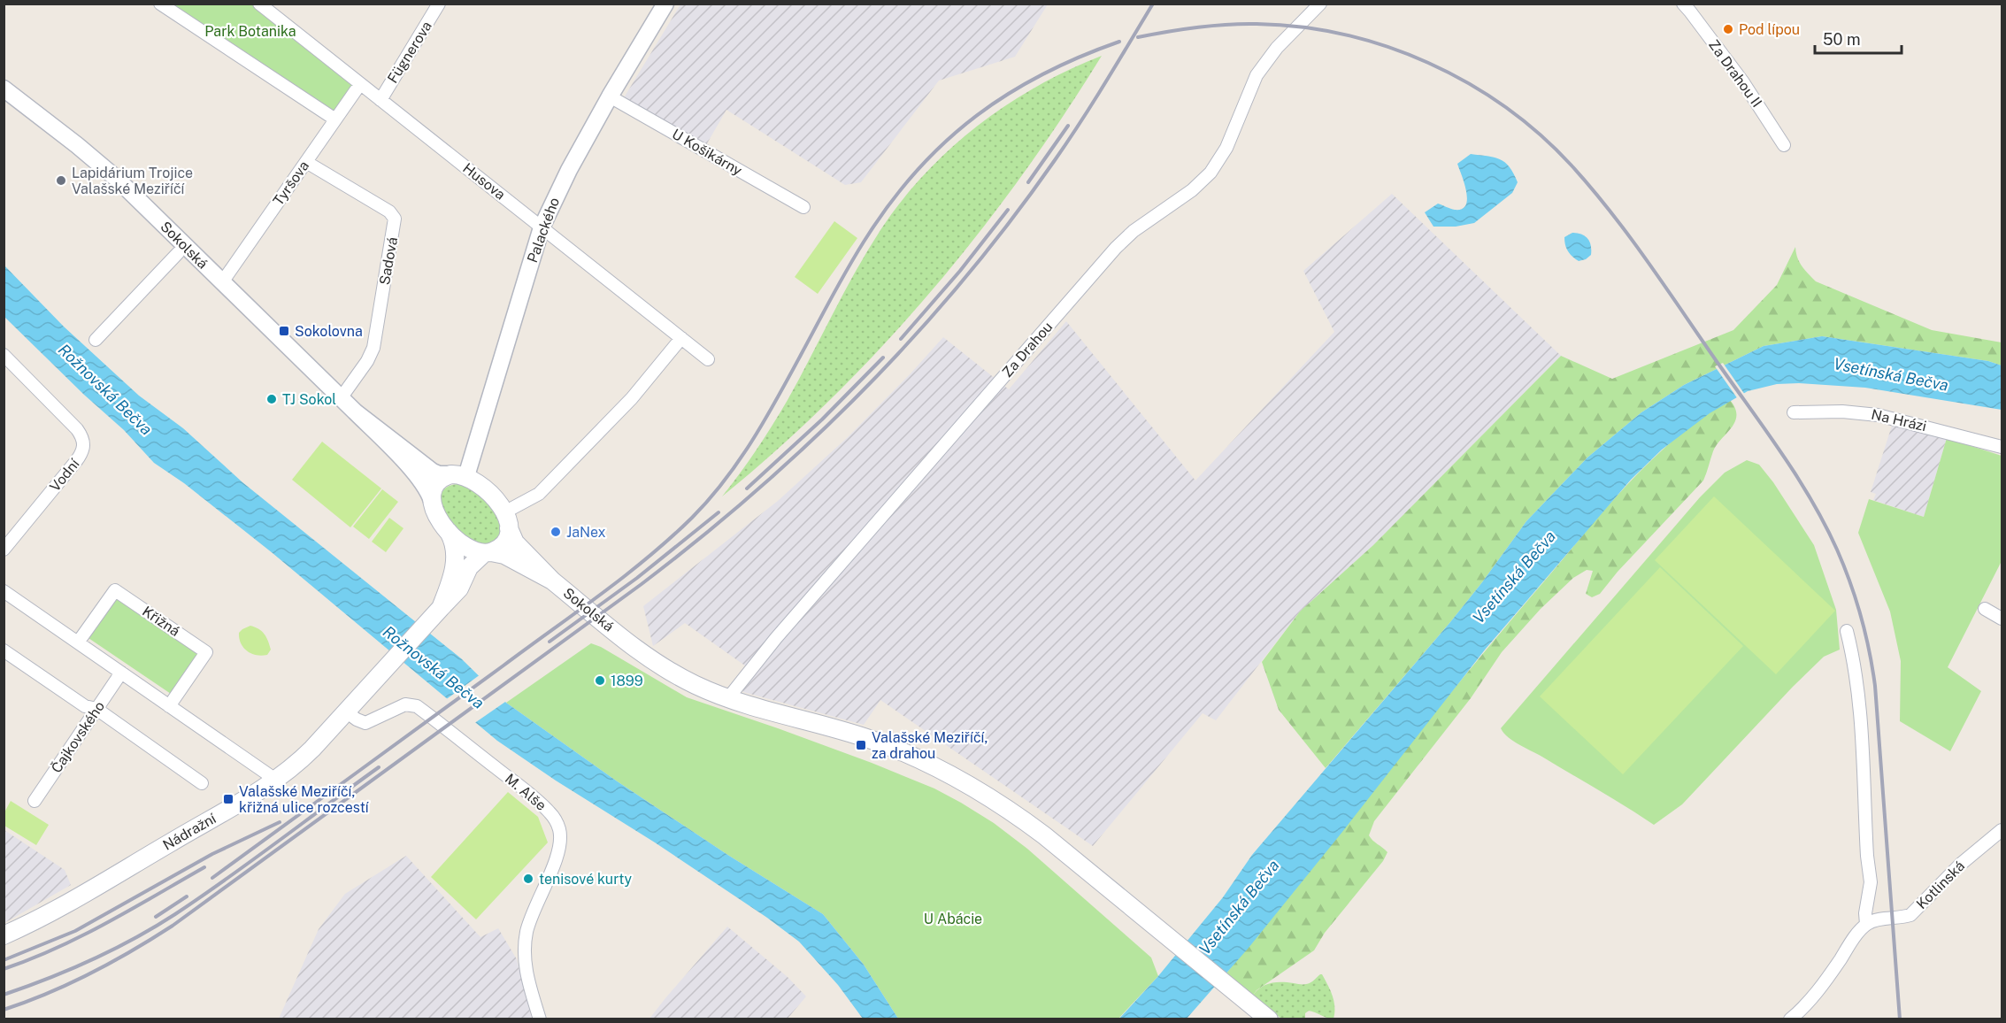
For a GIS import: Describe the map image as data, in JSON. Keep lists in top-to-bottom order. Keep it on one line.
{"streets":{"main road":["Sokolská","Nádražní"],"street":["Fügnerova","Za Drahou II","U Košikárny","Husova","Tyršova","Palackého","Sadová","Za Drahou","Na Hrázi","Vodní","Křižná","Čajkovského","M. Alše","Kotlinská"]},"crossings":[["Fügnerova","Husova"],["U Košikárny","Palackého"],["Husova","Tyršova"],["Husova","Palackého"],["Tyršova","Sokolská"],["Tyršova","Sadová"],["Palackého","Sokolská"],["Palackého","Nádražní"],["Sokolská","Sadová"],["Sokolská","Za Drahou"],["Sokolská","Nádražní"],["M. Alše","Nádražní"]],"water":["Vsetínská Bečva","Rožnovská Bečva"],"parks":["Park Botanika","U Abácie"],"places":{"other":["Pod lípou","Lapidárium Trojice Valašské Meziříčí","TJ Sokol","JaNex","1899","tenisové kurty"],"transit":["Sokolovna","Valašské Meziříčí, za drahou","Valašské Meziříčí, křižná ulice rozcestí"]},"scale_bar":"50 m"}
